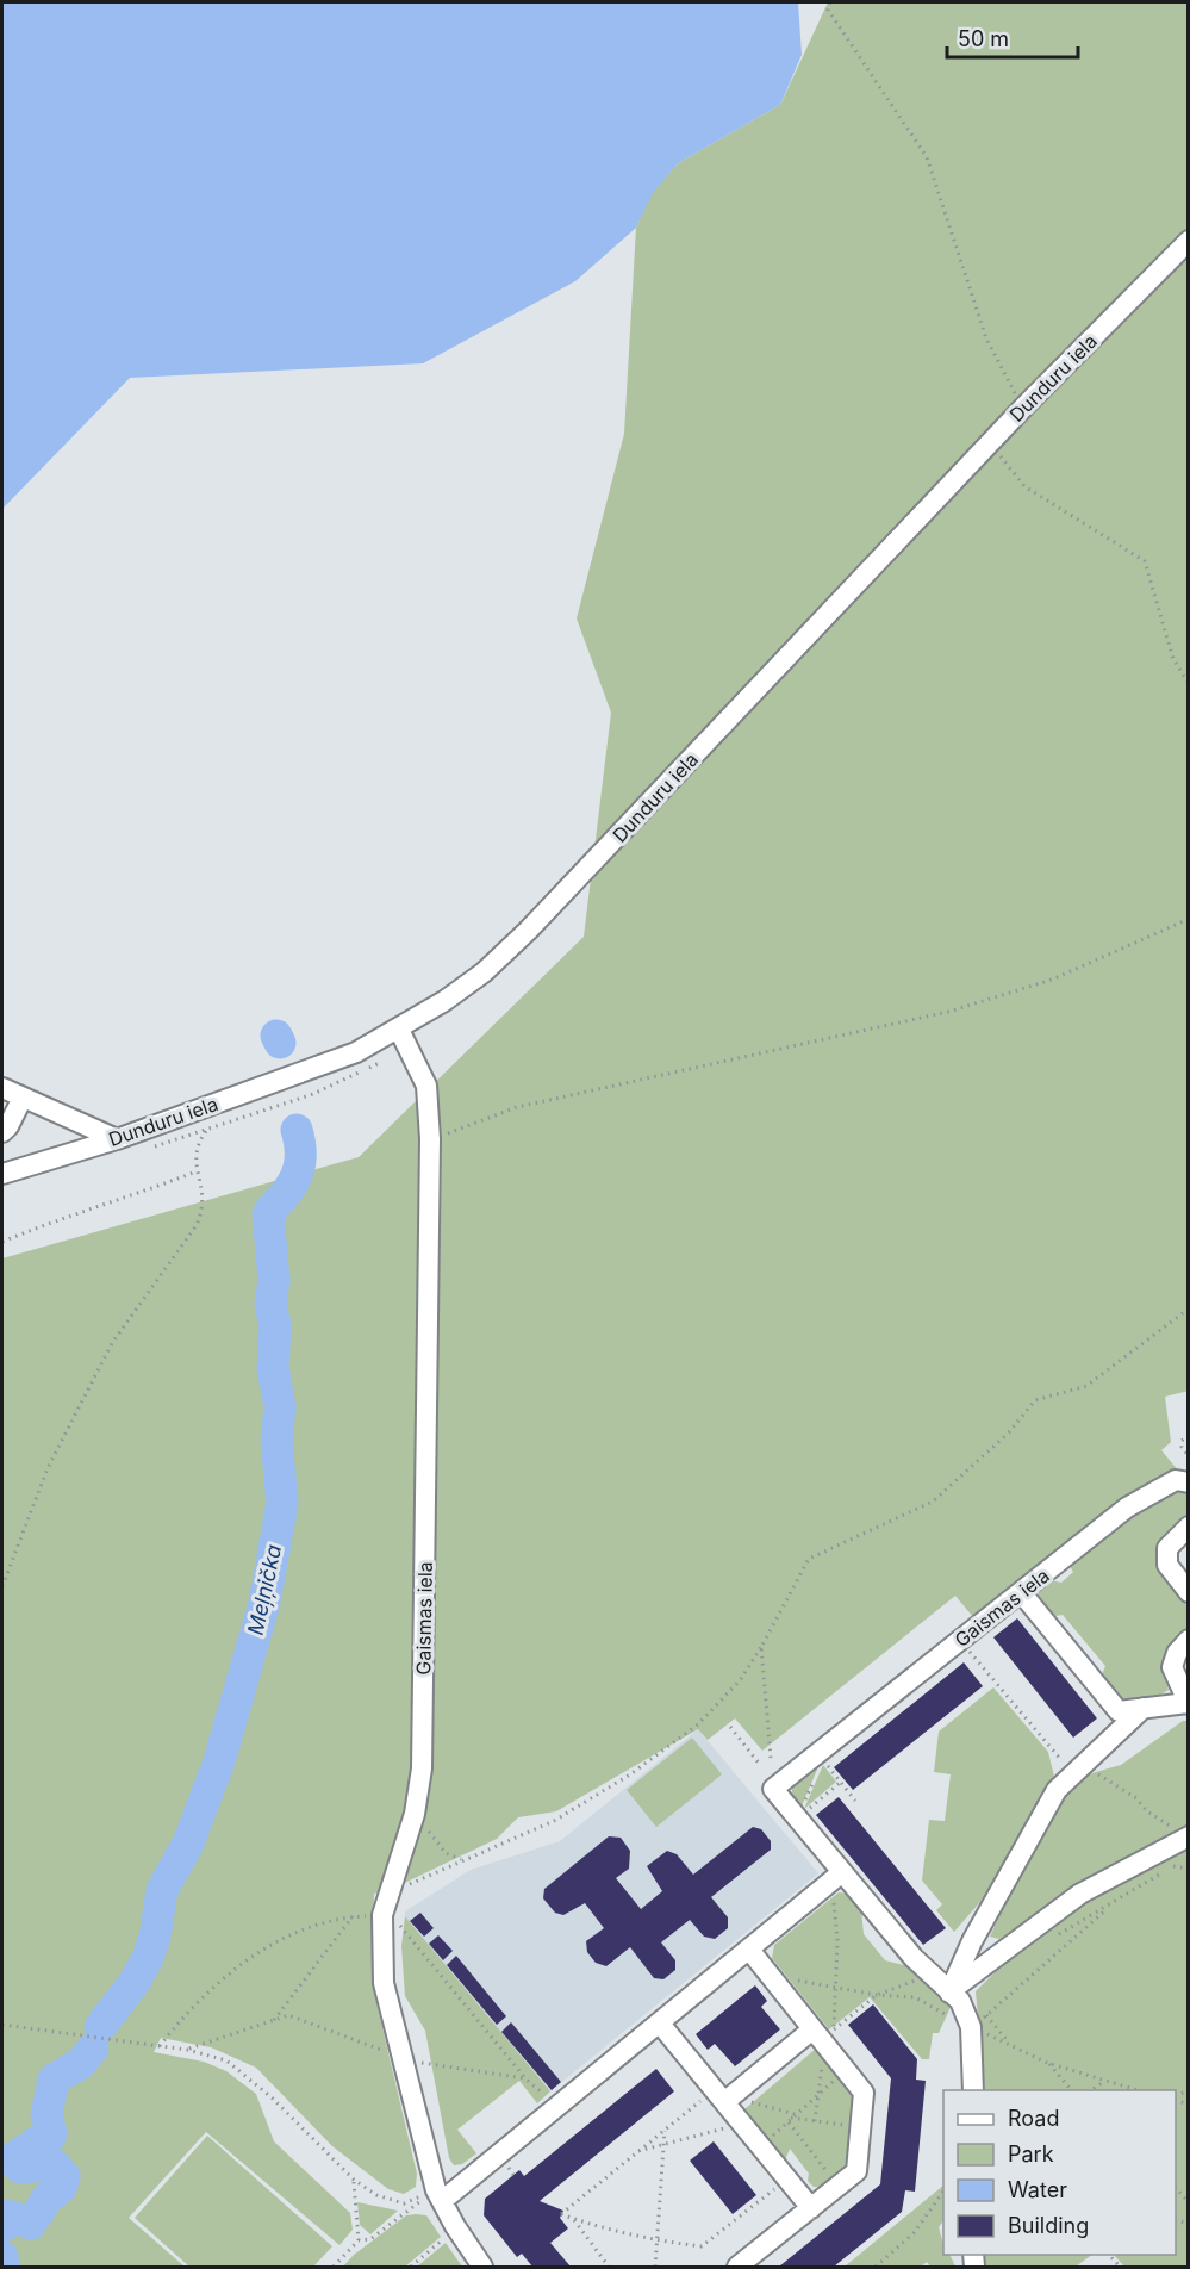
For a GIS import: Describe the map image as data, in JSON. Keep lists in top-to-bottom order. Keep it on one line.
{"streets":{"street":["Dunduru iela","Gaismas iela"]},"crossings":[["Dunduru iela","Gaismas iela"]],"water":["Meļņička"],"legend":["Road","Park","Water","Building"],"scale_bar":"50 m"}
